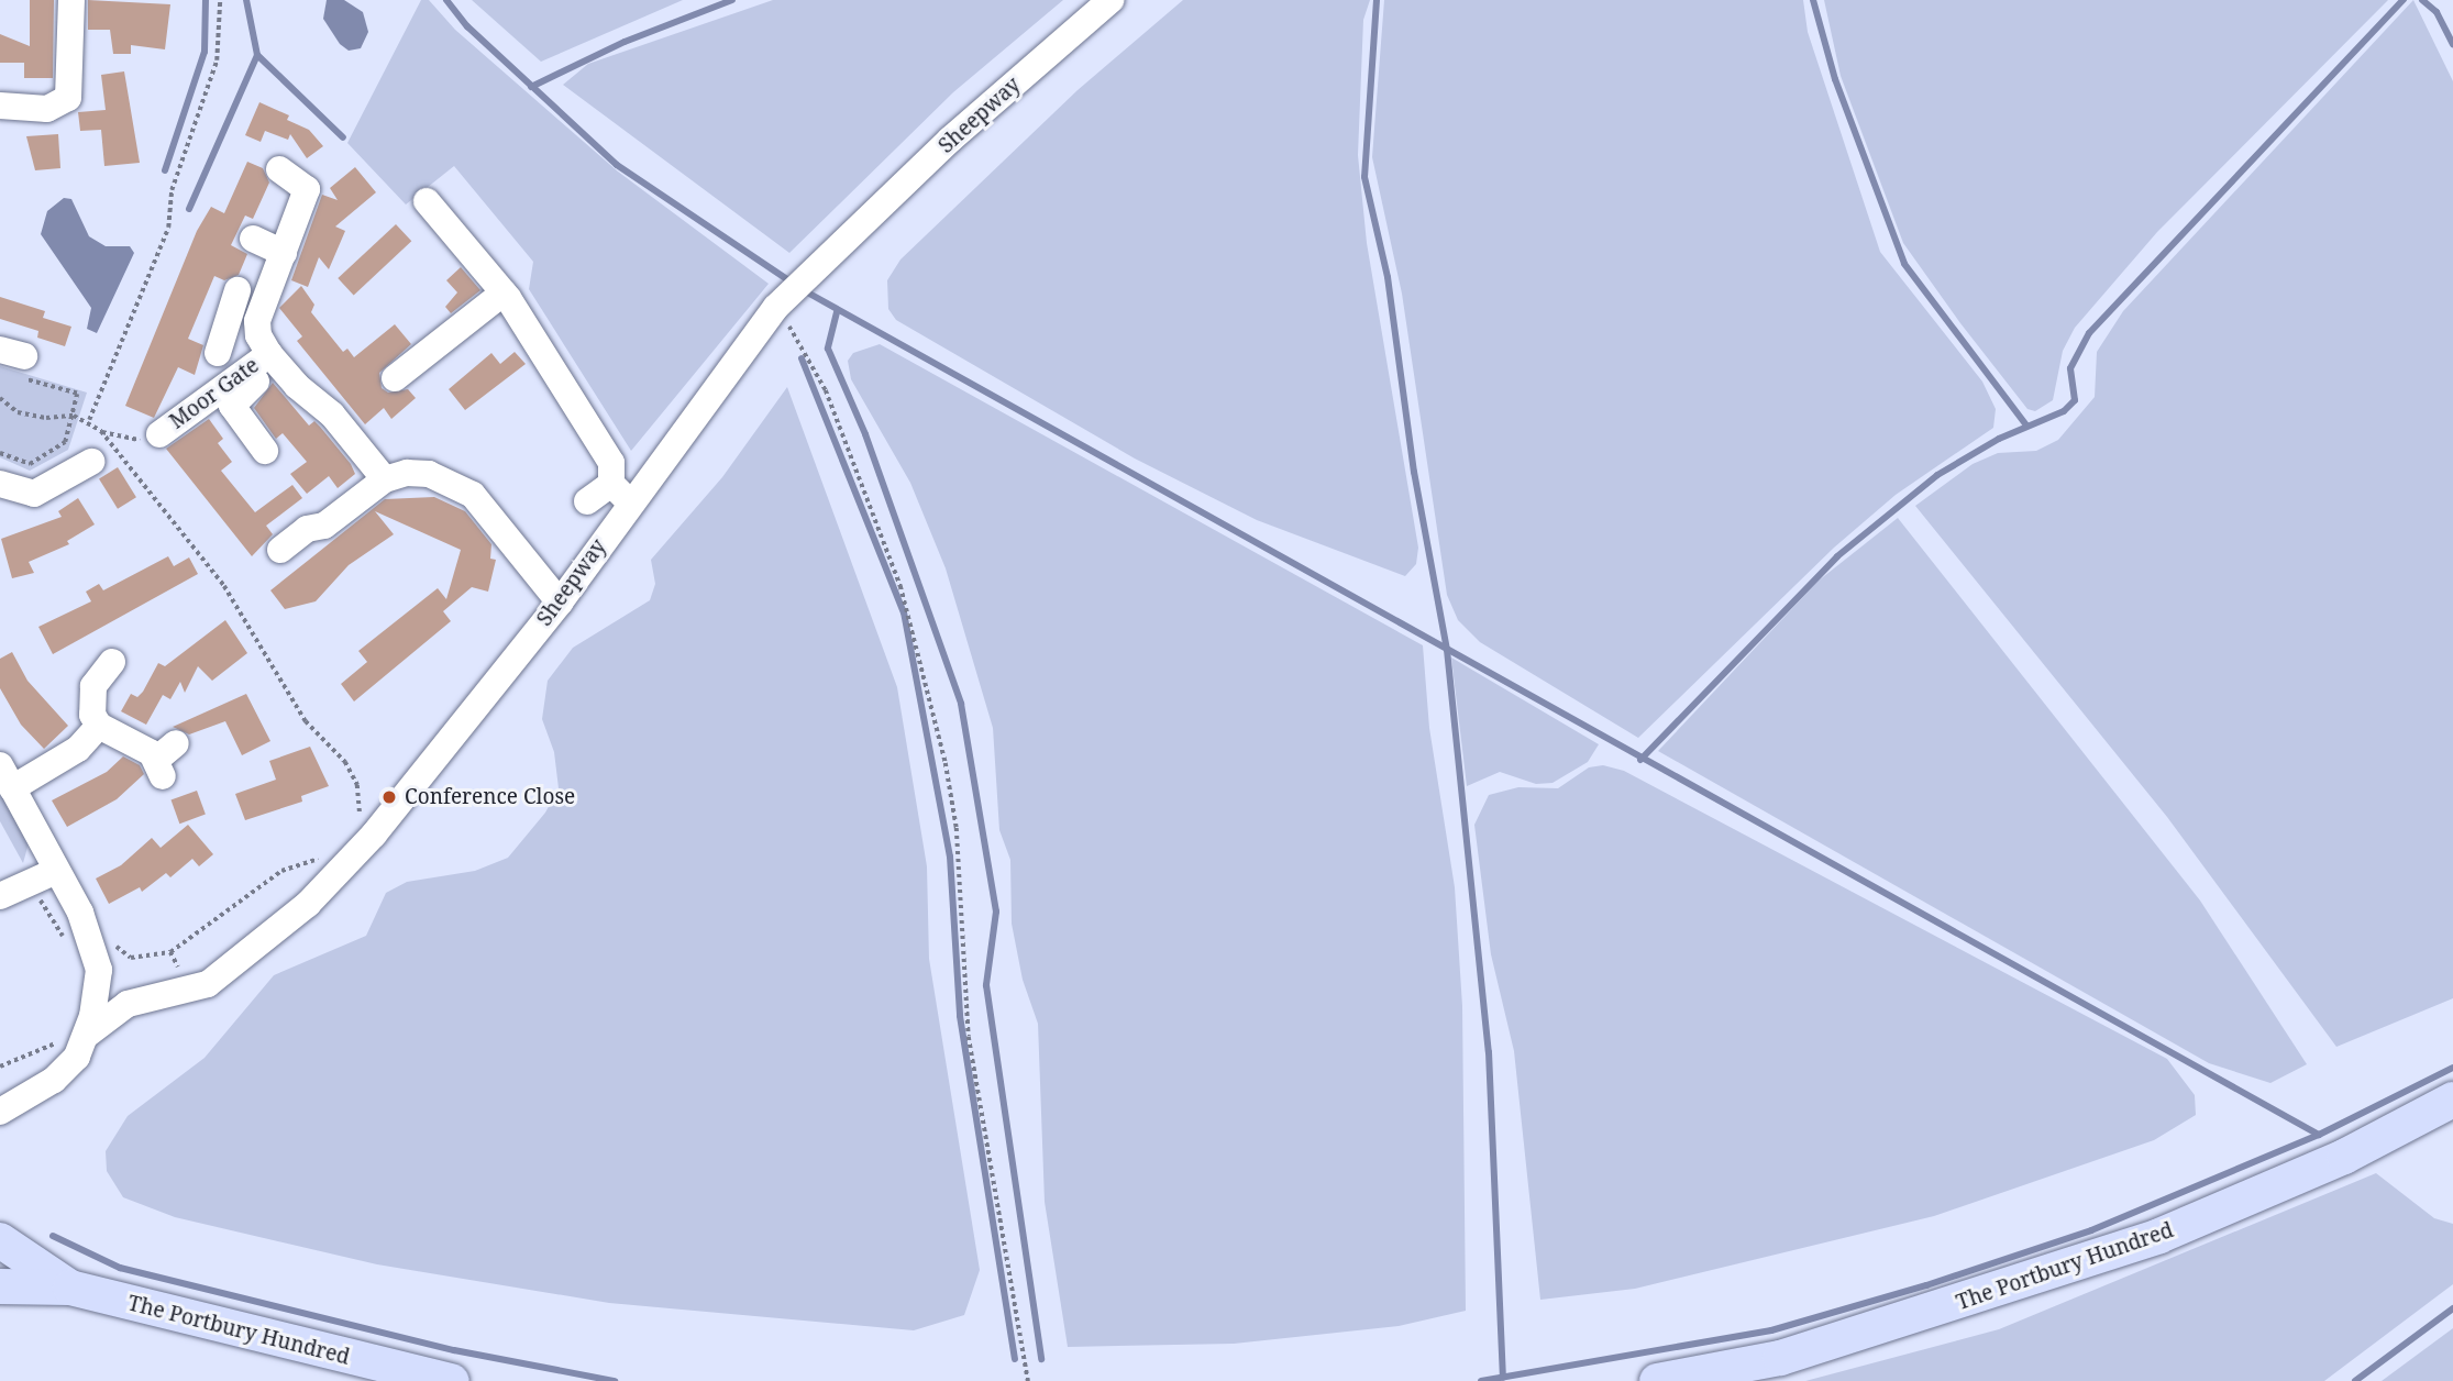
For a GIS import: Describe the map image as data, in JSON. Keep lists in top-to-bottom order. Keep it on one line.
{"streets":{"main road":["The Portbury Hundred"],"street":["Sheepway","Moor Gate"]},"places":["Conference Close"]}
